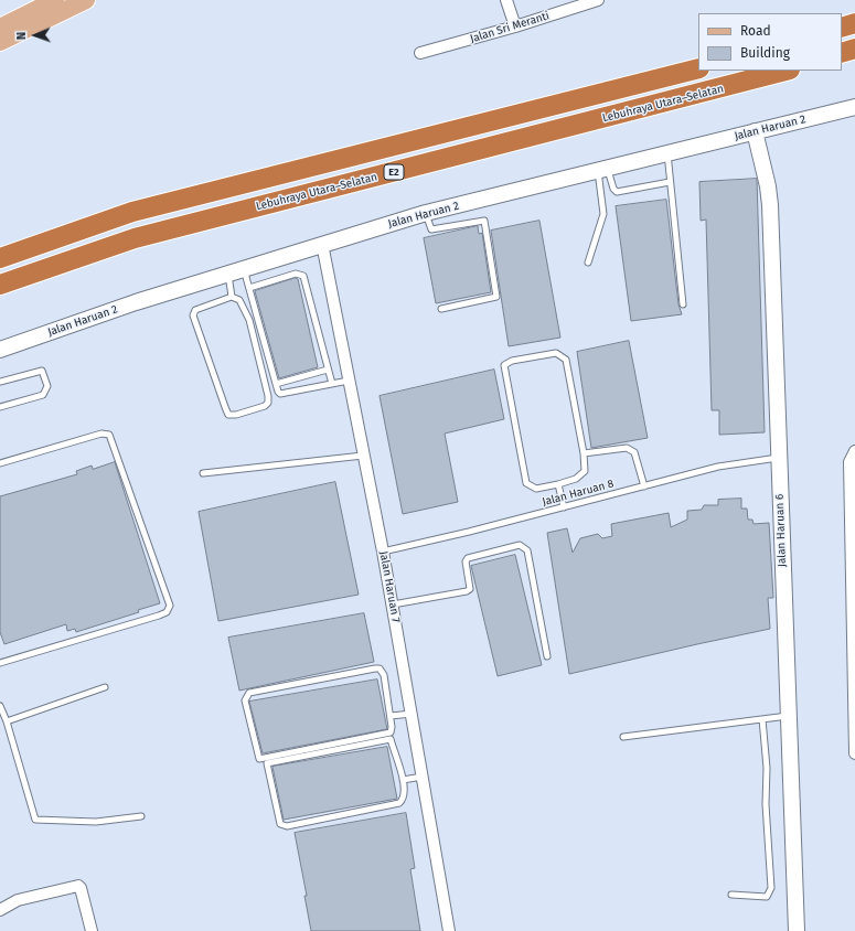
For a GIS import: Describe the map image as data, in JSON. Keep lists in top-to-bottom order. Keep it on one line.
{"streets":{"highway":["Lebuhraya Utara–Selatan","E2"],"main road":["Jalan Haruan 2","Jalan Haruan 6"],"street":["Jalan Sri Meranti","Jalan Haruan 7"],"lane":["Jalan Haruan 8"]},"crossings":[["Jalan Haruan 2","Jalan Haruan 6"],["Jalan Haruan 2","Jalan Haruan 7"],["Jalan Haruan 8","Jalan Haruan 6"],["Jalan Haruan 8","Jalan Haruan 7"]],"legend":["Road","Building"],"north":"left"}
